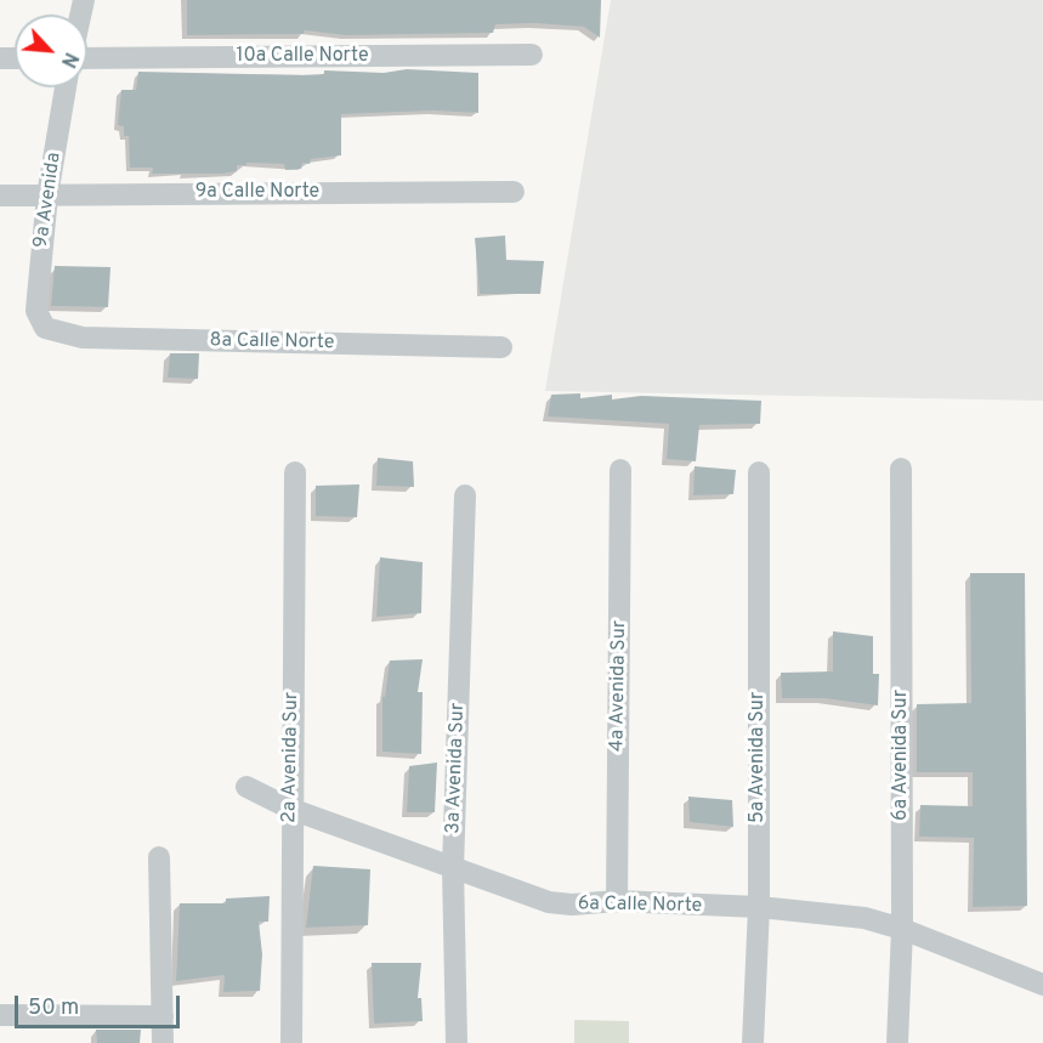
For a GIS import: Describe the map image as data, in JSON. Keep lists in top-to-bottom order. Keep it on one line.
{"streets":{"street":["10a Calle Norte","9a Calle Norte","9a Avenida","8a Calle Norte","4a Avenida Sur","6a Avenida Sur","2a Avenida Sur","5a Avenida Sur","3a Avenida Sur","6a Calle Norte"]},"crossings":[["9a Calle Norte","9a Avenida"],["9a Avenida","8a Calle Norte"],["4a Avenida Sur","6a Calle Norte"],["6a Avenida Sur","6a Calle Norte"],["2a Avenida Sur","6a Calle Norte"],["5a Avenida Sur","6a Calle Norte"],["3a Avenida Sur","6a Calle Norte"]],"scale_bar":"50 m","north":"bottom right"}
